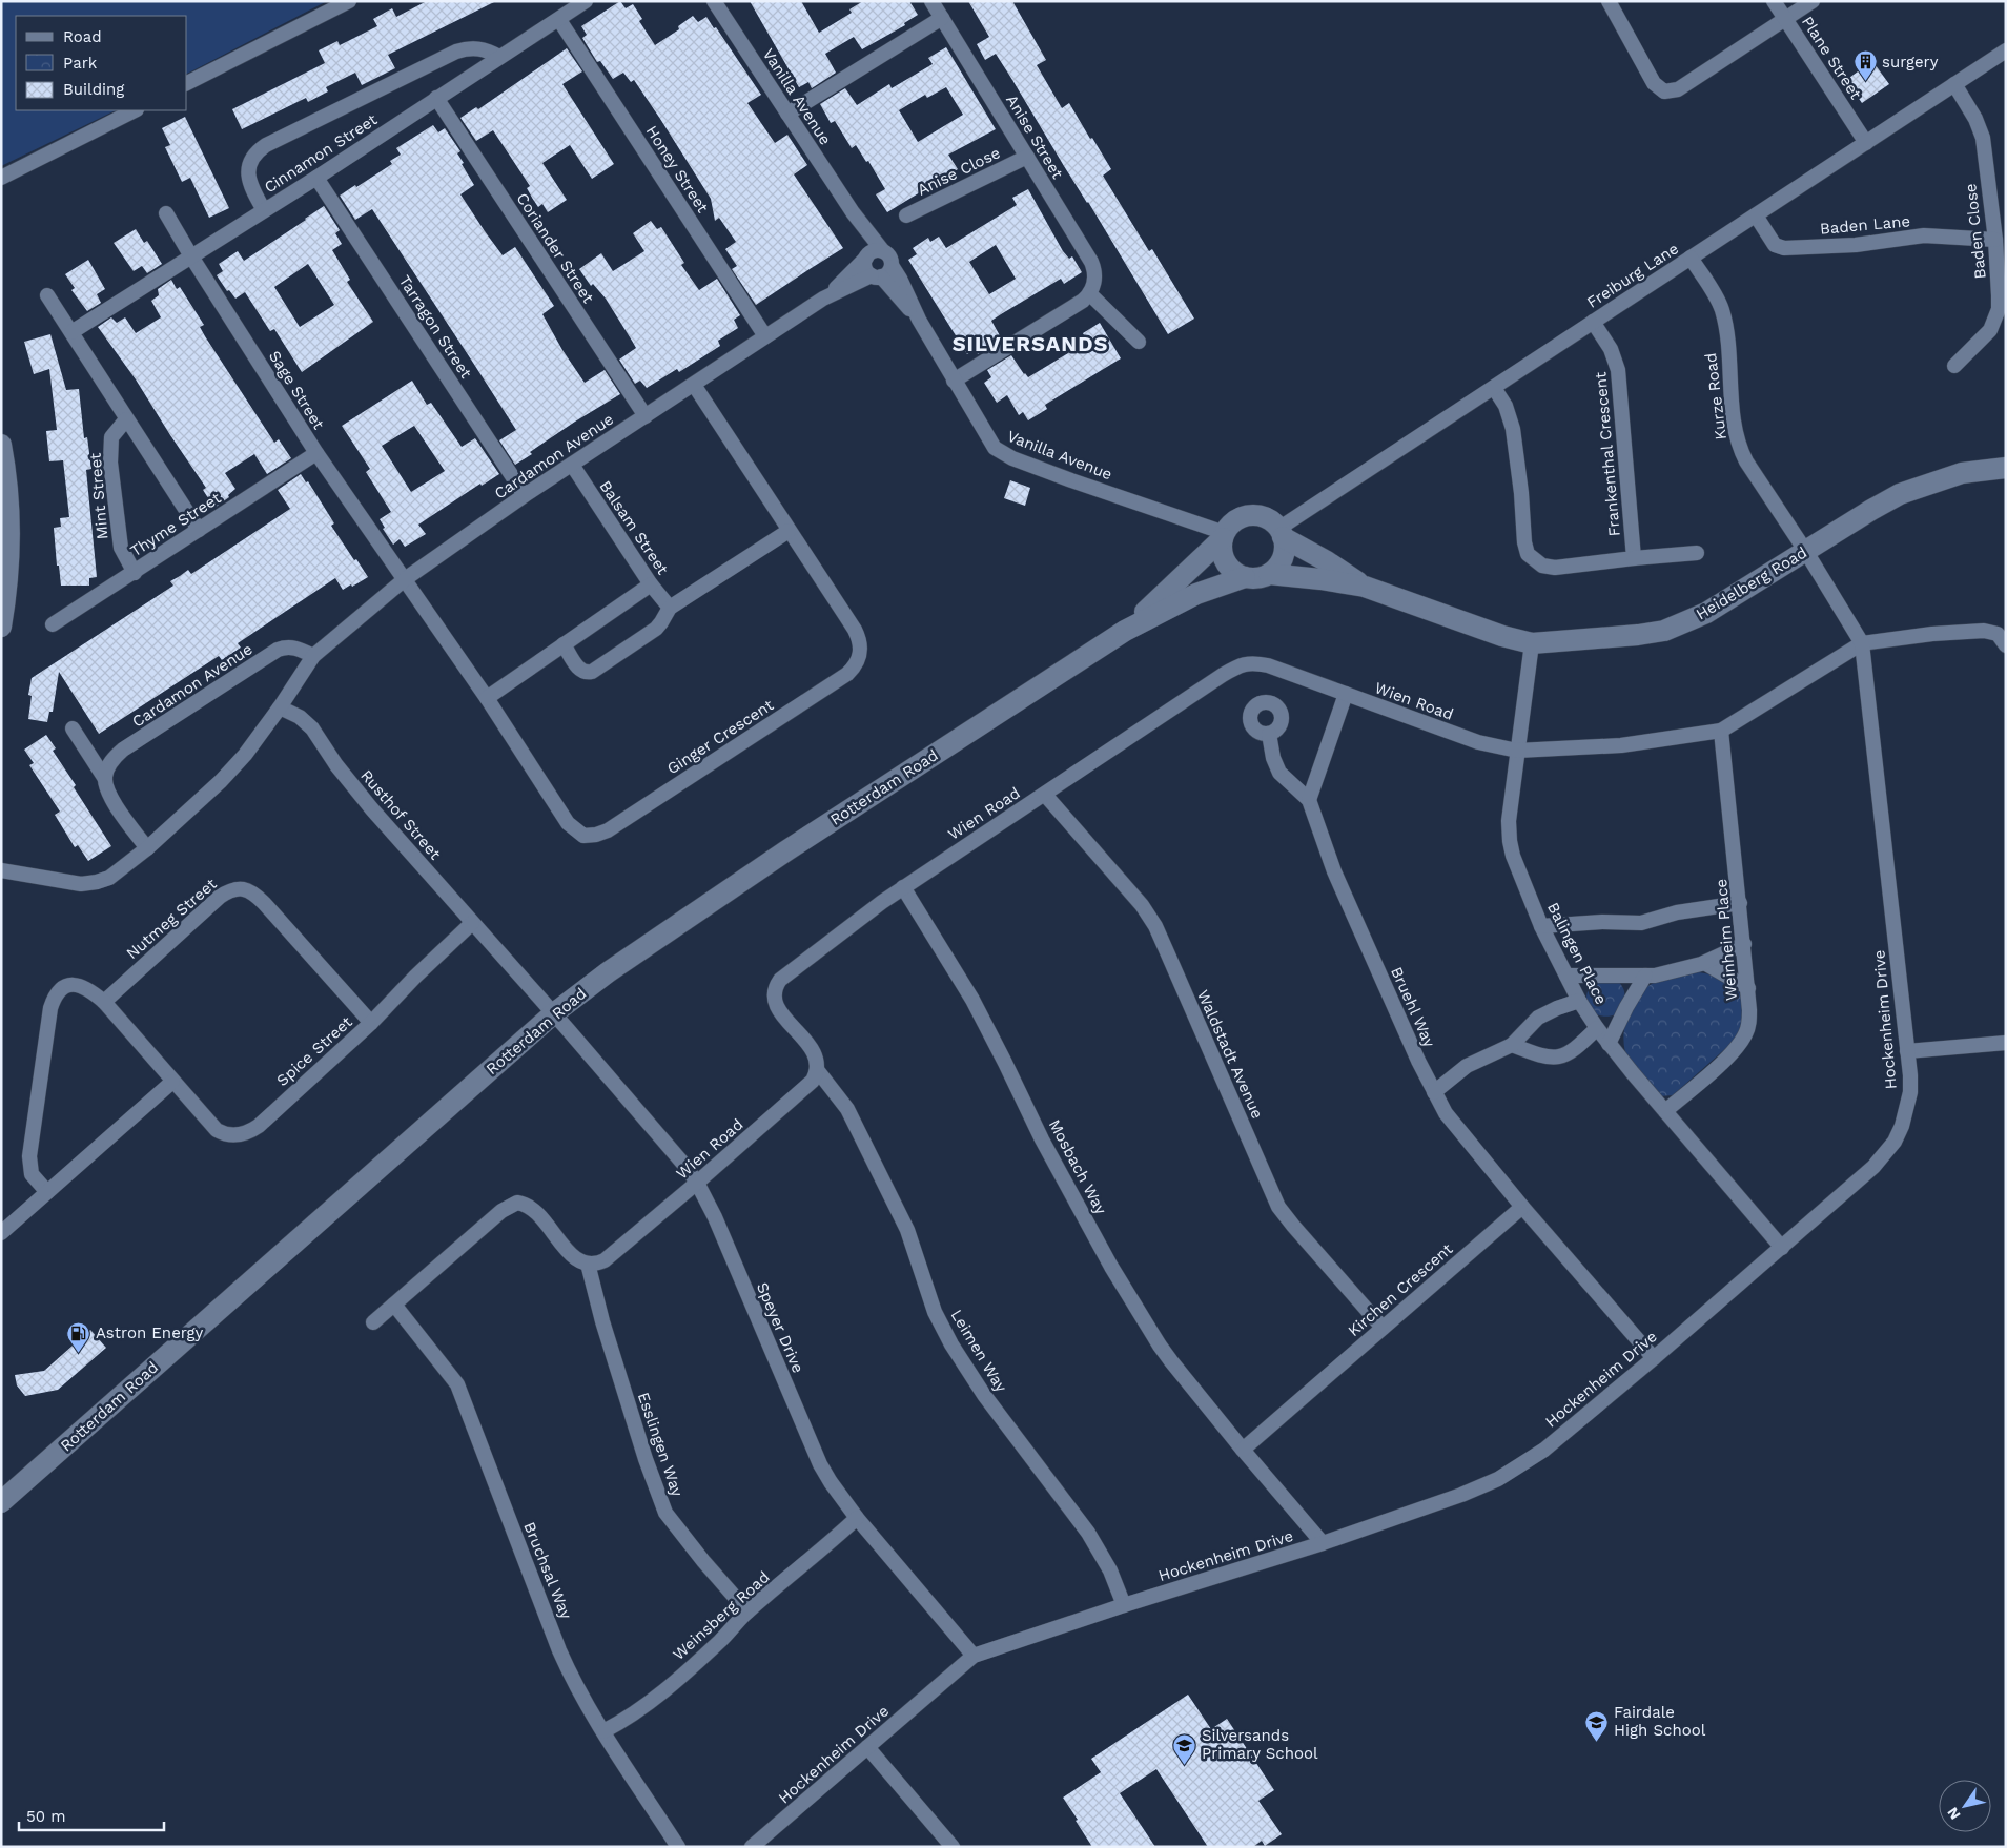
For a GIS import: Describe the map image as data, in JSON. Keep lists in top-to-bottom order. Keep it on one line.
{"streets":{"street":["Plane Street","Vanilla Avenue","Anise Street","Cinnamon Street","Honey Street","Anise Close","Baden Lane","Baden Close","Coriander Street","Freiburg Lane","Tarragon Street","Sage Street","Kurze Road","Frankenthal Crescent","Cardamon Avenue","Mint Street","Thyme Street","Balsam Street","Heidelberg Road","Wien Road","Ginger Crescent","Rotterdam Road","Rusthof Street","Nutmeg Street","Weinheim Place","Balingen Place","Bruehl Way","Hockenheim Drive","Spice Street","Waldstadt Avenue","Mosbach Way","Kirchen Crescent","Speyer Drive","Leimen Way","Esslingen Way","Bruchsal Way","Weinsberg Road"]},"crossings":[["Plane Street","Freiburg Lane"],["Vanilla Avenue","Freiburg Lane"],["Vanilla Avenue","Cardamon Avenue"],["Vanilla Avenue","Heidelberg Road"],["Vanilla Avenue","Rotterdam Road"],["Anise Street","Anise Close"],["Cinnamon Street","Honey Street"],["Cinnamon Street","Coriander Street"],["Cinnamon Street","Tarragon Street"],["Cinnamon Street","Sage Street"],["Honey Street","Cardamon Avenue"],["Baden Lane","Baden Close"],["Baden Lane","Freiburg Lane"],["Baden Close","Freiburg Lane"],["Coriander Street","Cardamon Avenue"],["Freiburg Lane","Kurze Road"],["Freiburg Lane","Frankenthal Crescent"],["Freiburg Lane","Heidelberg Road"],["Freiburg Lane","Rotterdam Road"],["Tarragon Street","Cardamon Avenue"],["Sage Street","Cardamon Avenue"],["Sage Street","Thyme Street"],["Sage Street","Ginger Crescent"],["Kurze Road","Heidelberg Road"],["Kurze Road","Hockenheim Drive"],["Cardamon Avenue","Balsam Street"],["Cardamon Avenue","Ginger Crescent"],["Cardamon Avenue","Rusthof Street"],["Mint Street","Thyme Street"],["Heidelberg Road","Rotterdam Road"],["Heidelberg Road","Balingen Place"],["Heidelberg Road","Hockenheim Drive"],["Wien Road","Weinheim Place"],["Wien Road","Balingen Place"],["Wien Road","Hockenheim Drive"],["Wien Road","Waldstadt Avenue"],["Wien Road","Mosbach Way"],["Wien Road","Speyer Drive"],["Wien Road","Leimen Way"],["Wien Road","Esslingen Way"],["Rotterdam Road","Rusthof Street"],["Rotterdam Road","Speyer Drive"],["Rusthof Street","Spice Street"],["Rusthof Street","Speyer Drive"],["Nutmeg Street","Spice Street"],["Weinheim Place","Balingen Place"],["Balingen Place","Hockenheim Drive"],["Bruehl Way","Kirchen Crescent"],["Hockenheim Drive","Speyer Drive"],["Hockenheim Drive","Leimen Way"],["Waldstadt Avenue","Kirchen Crescent"],["Mosbach Way","Kirchen Crescent"],["Speyer Drive","Weinsberg Road"],["Esslingen Way","Weinsberg Road"],["Bruchsal Way","Weinsberg Road"]],"districts":["SILVERSANDS"],"places":{"building":["surgery"],"fuel station":["Astron Energy"],"school or university":["Fairdale High School","Silversands Primary School"]},"legend":["Road","Park","Building"],"scale_bar":"50 m","north":"bottom left"}
